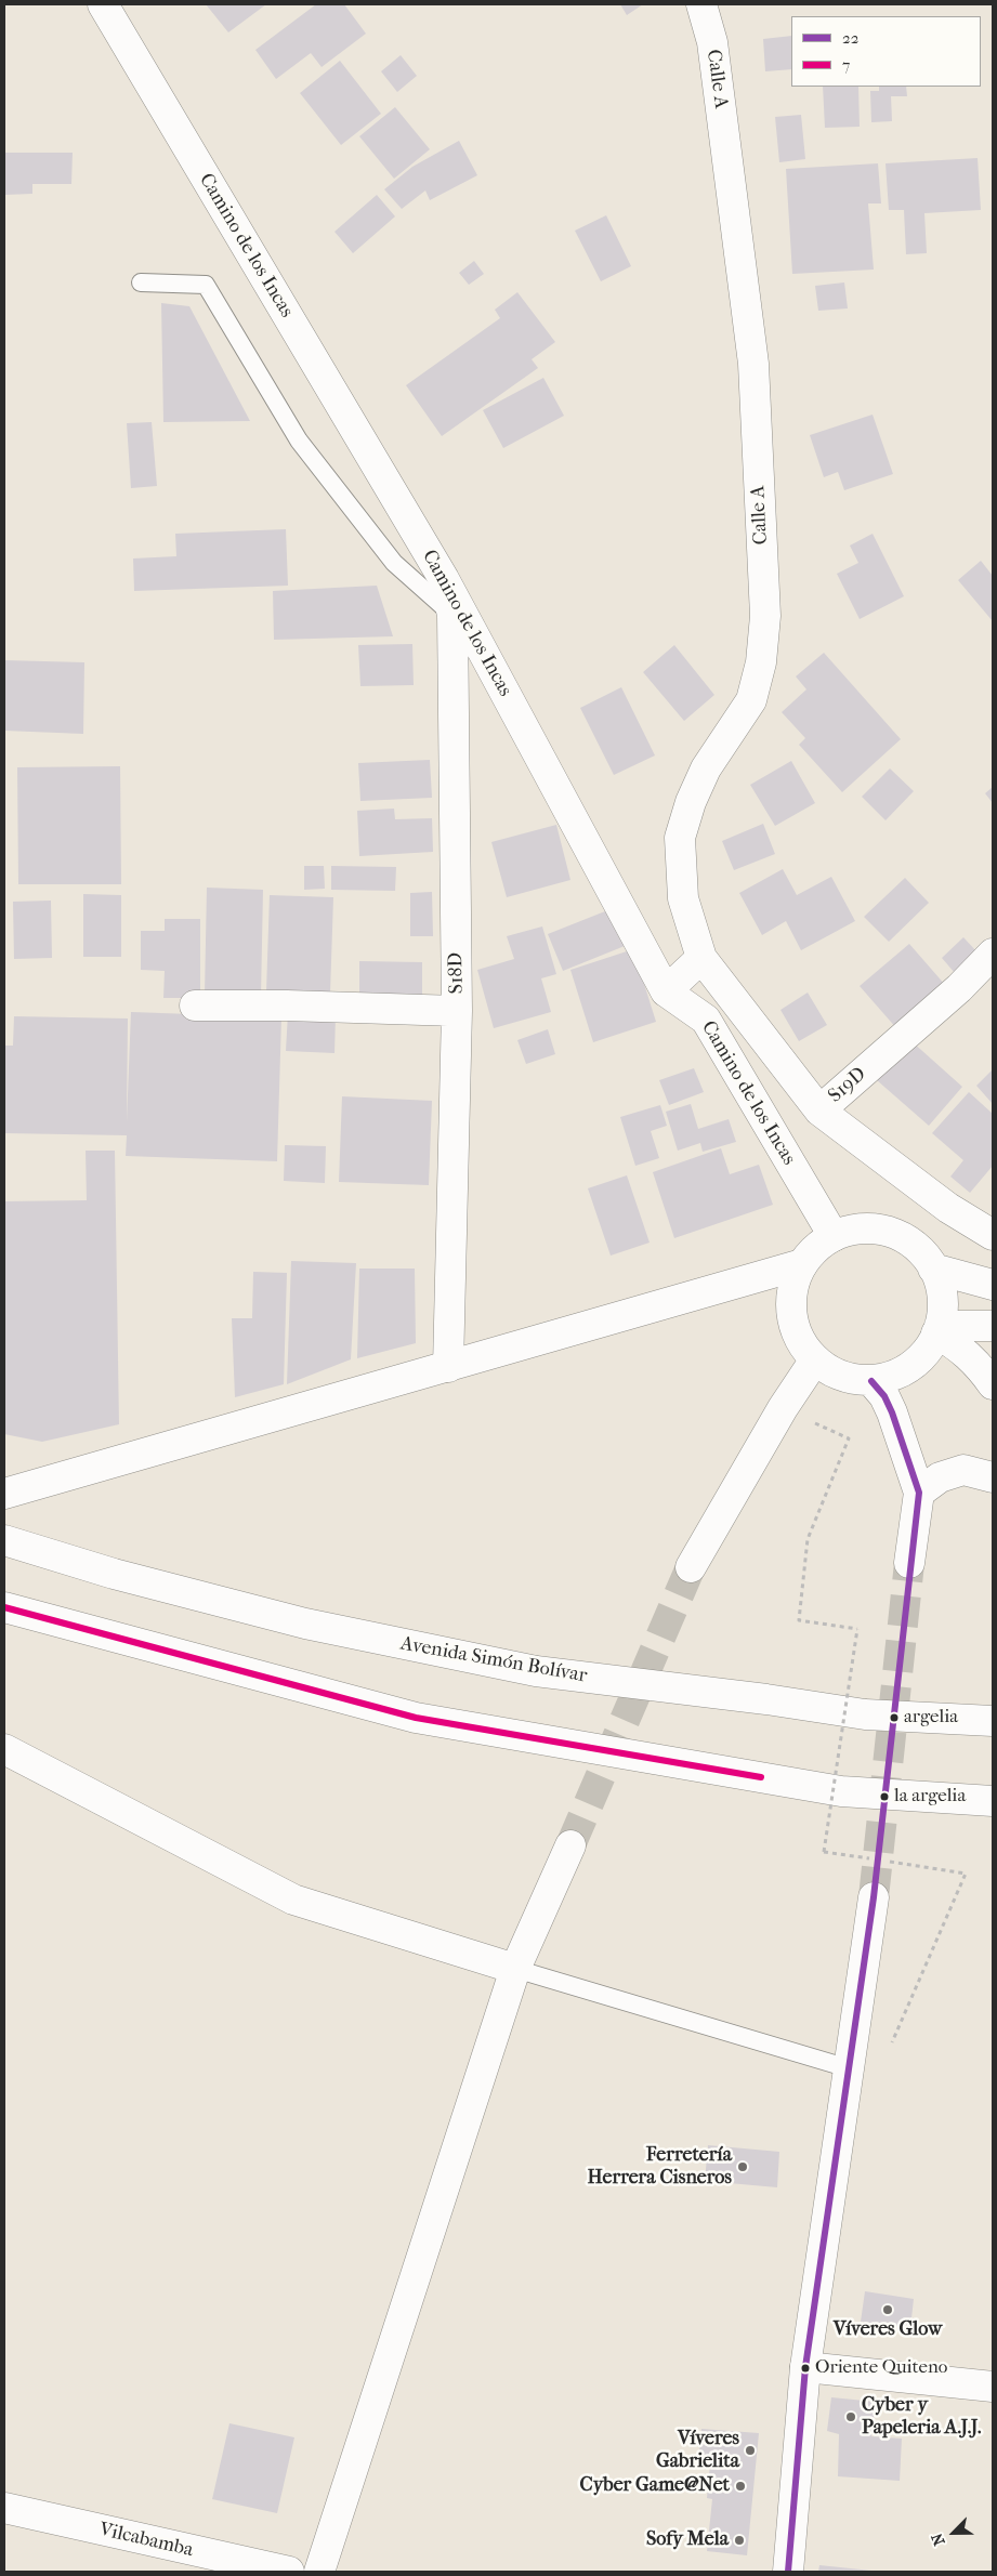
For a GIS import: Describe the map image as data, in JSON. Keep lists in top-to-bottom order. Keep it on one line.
{"streets":{"main road":["Calle A","Camino de los Incas","S18D","S19D","Avenida Simón Bolívar","Vilcabamba"]},"crossings":[["Calle A","S19D"],["Camino de los Incas","S18D"]],"places":["argelia","la argelia","Ferretería Herrera Cisneros","Víveres Glow","Oriente Quiteno","Cyber y Papeleria A.J.J.","Víveres Gabrielita","Cyber Game@Net","Sofy Mela"],"lines":["transit line 22","transit line 7"],"legend":["22","7"],"north":"bottom left"}
